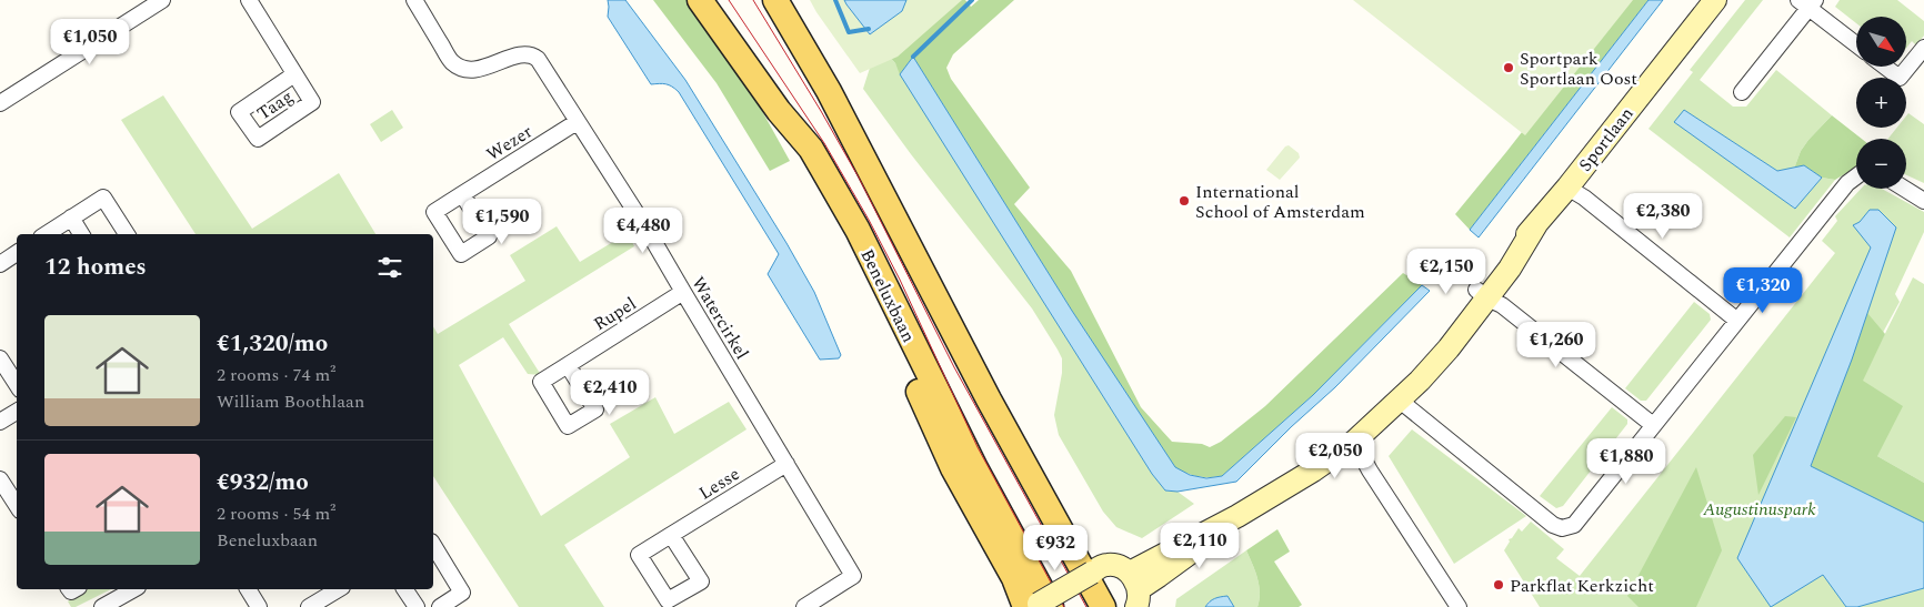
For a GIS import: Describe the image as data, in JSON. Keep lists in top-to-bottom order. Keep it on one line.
{"streets":{"main road":["Beneluxbaan"],"street":["Taag","Sportlaan","Wezer","Rupel","Watercirkel","Lesse"]},"crossings":[["Wezer","Watercirkel"],["Rupel","Watercirkel"],["Watercirkel","Lesse"]],"parks":["Augustinuspark"],"places":["Sportpark Sportlaan Oost","International School of Amsterdam","Parkflat Kerkzicht"],"north":"bottom right","page":{"map_buttons":["+","−"],"price":["€1,050","€2,380","€1,590","€4,480","€2,150","€1,320","€1,260","€2,410","€2,050","€1,880","€2,110","€932"],"heading":"12 homes","list":[{"name":"€1,320/mo","note":"2 rooms · 74 m² · William Boothlaan"},{"name":"€932/mo","note":"2 rooms · 54 m² · Beneluxbaan"}]}}
